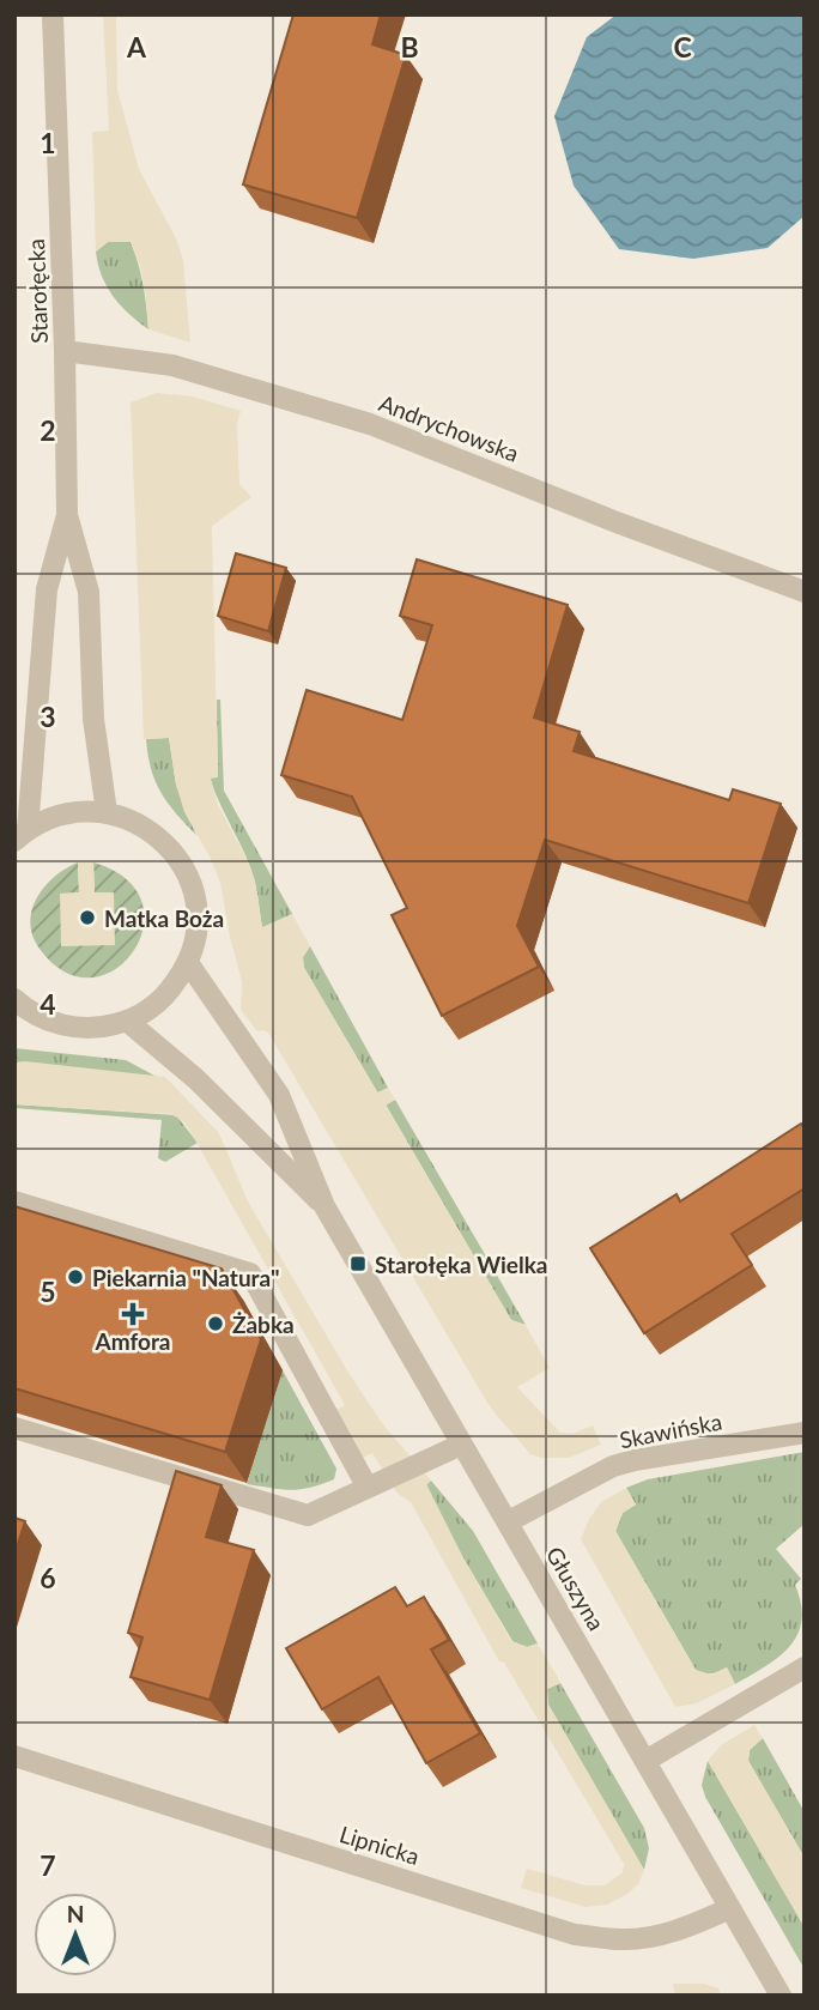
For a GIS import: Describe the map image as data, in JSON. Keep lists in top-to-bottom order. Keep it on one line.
{"streets":{"street":["Starołęcka","Andrychowska","Skawińska","Głuszyna","Lipnicka"]},"crossings":[["Starołęcka","Andrychowska"],["Skawińska","Głuszyna"],["Głuszyna","Lipnicka"]],"places":{"other":["Matka Boża","Piekarnia \"Natura\"","Żabka"],"transit":["Starołęka Wielka"],"health":["Amfora"]},"north":"top","grid":{"columns":["A","B","C"],"rows":["1","2","3","4","5","6","7"]}}
